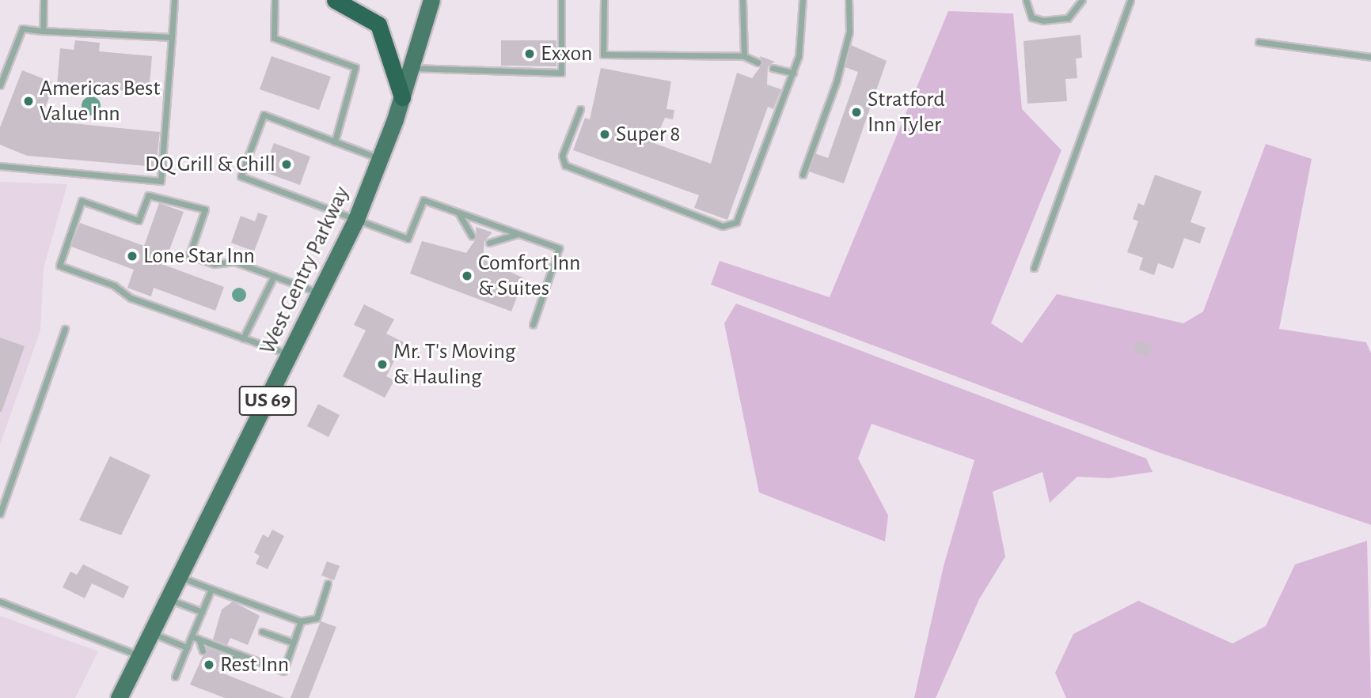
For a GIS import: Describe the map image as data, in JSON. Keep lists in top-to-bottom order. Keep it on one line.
{"streets":{"main road":["West Gentry Parkway","US 69"]},"places":["Exxon","Americas Best Value Inn","Stratford Inn Tyler","Super 8","DQ Grill & Chill","Lone Star Inn","Comfort Inn & Suites","Mr. T's Moving & Hauling","Rest Inn"]}
